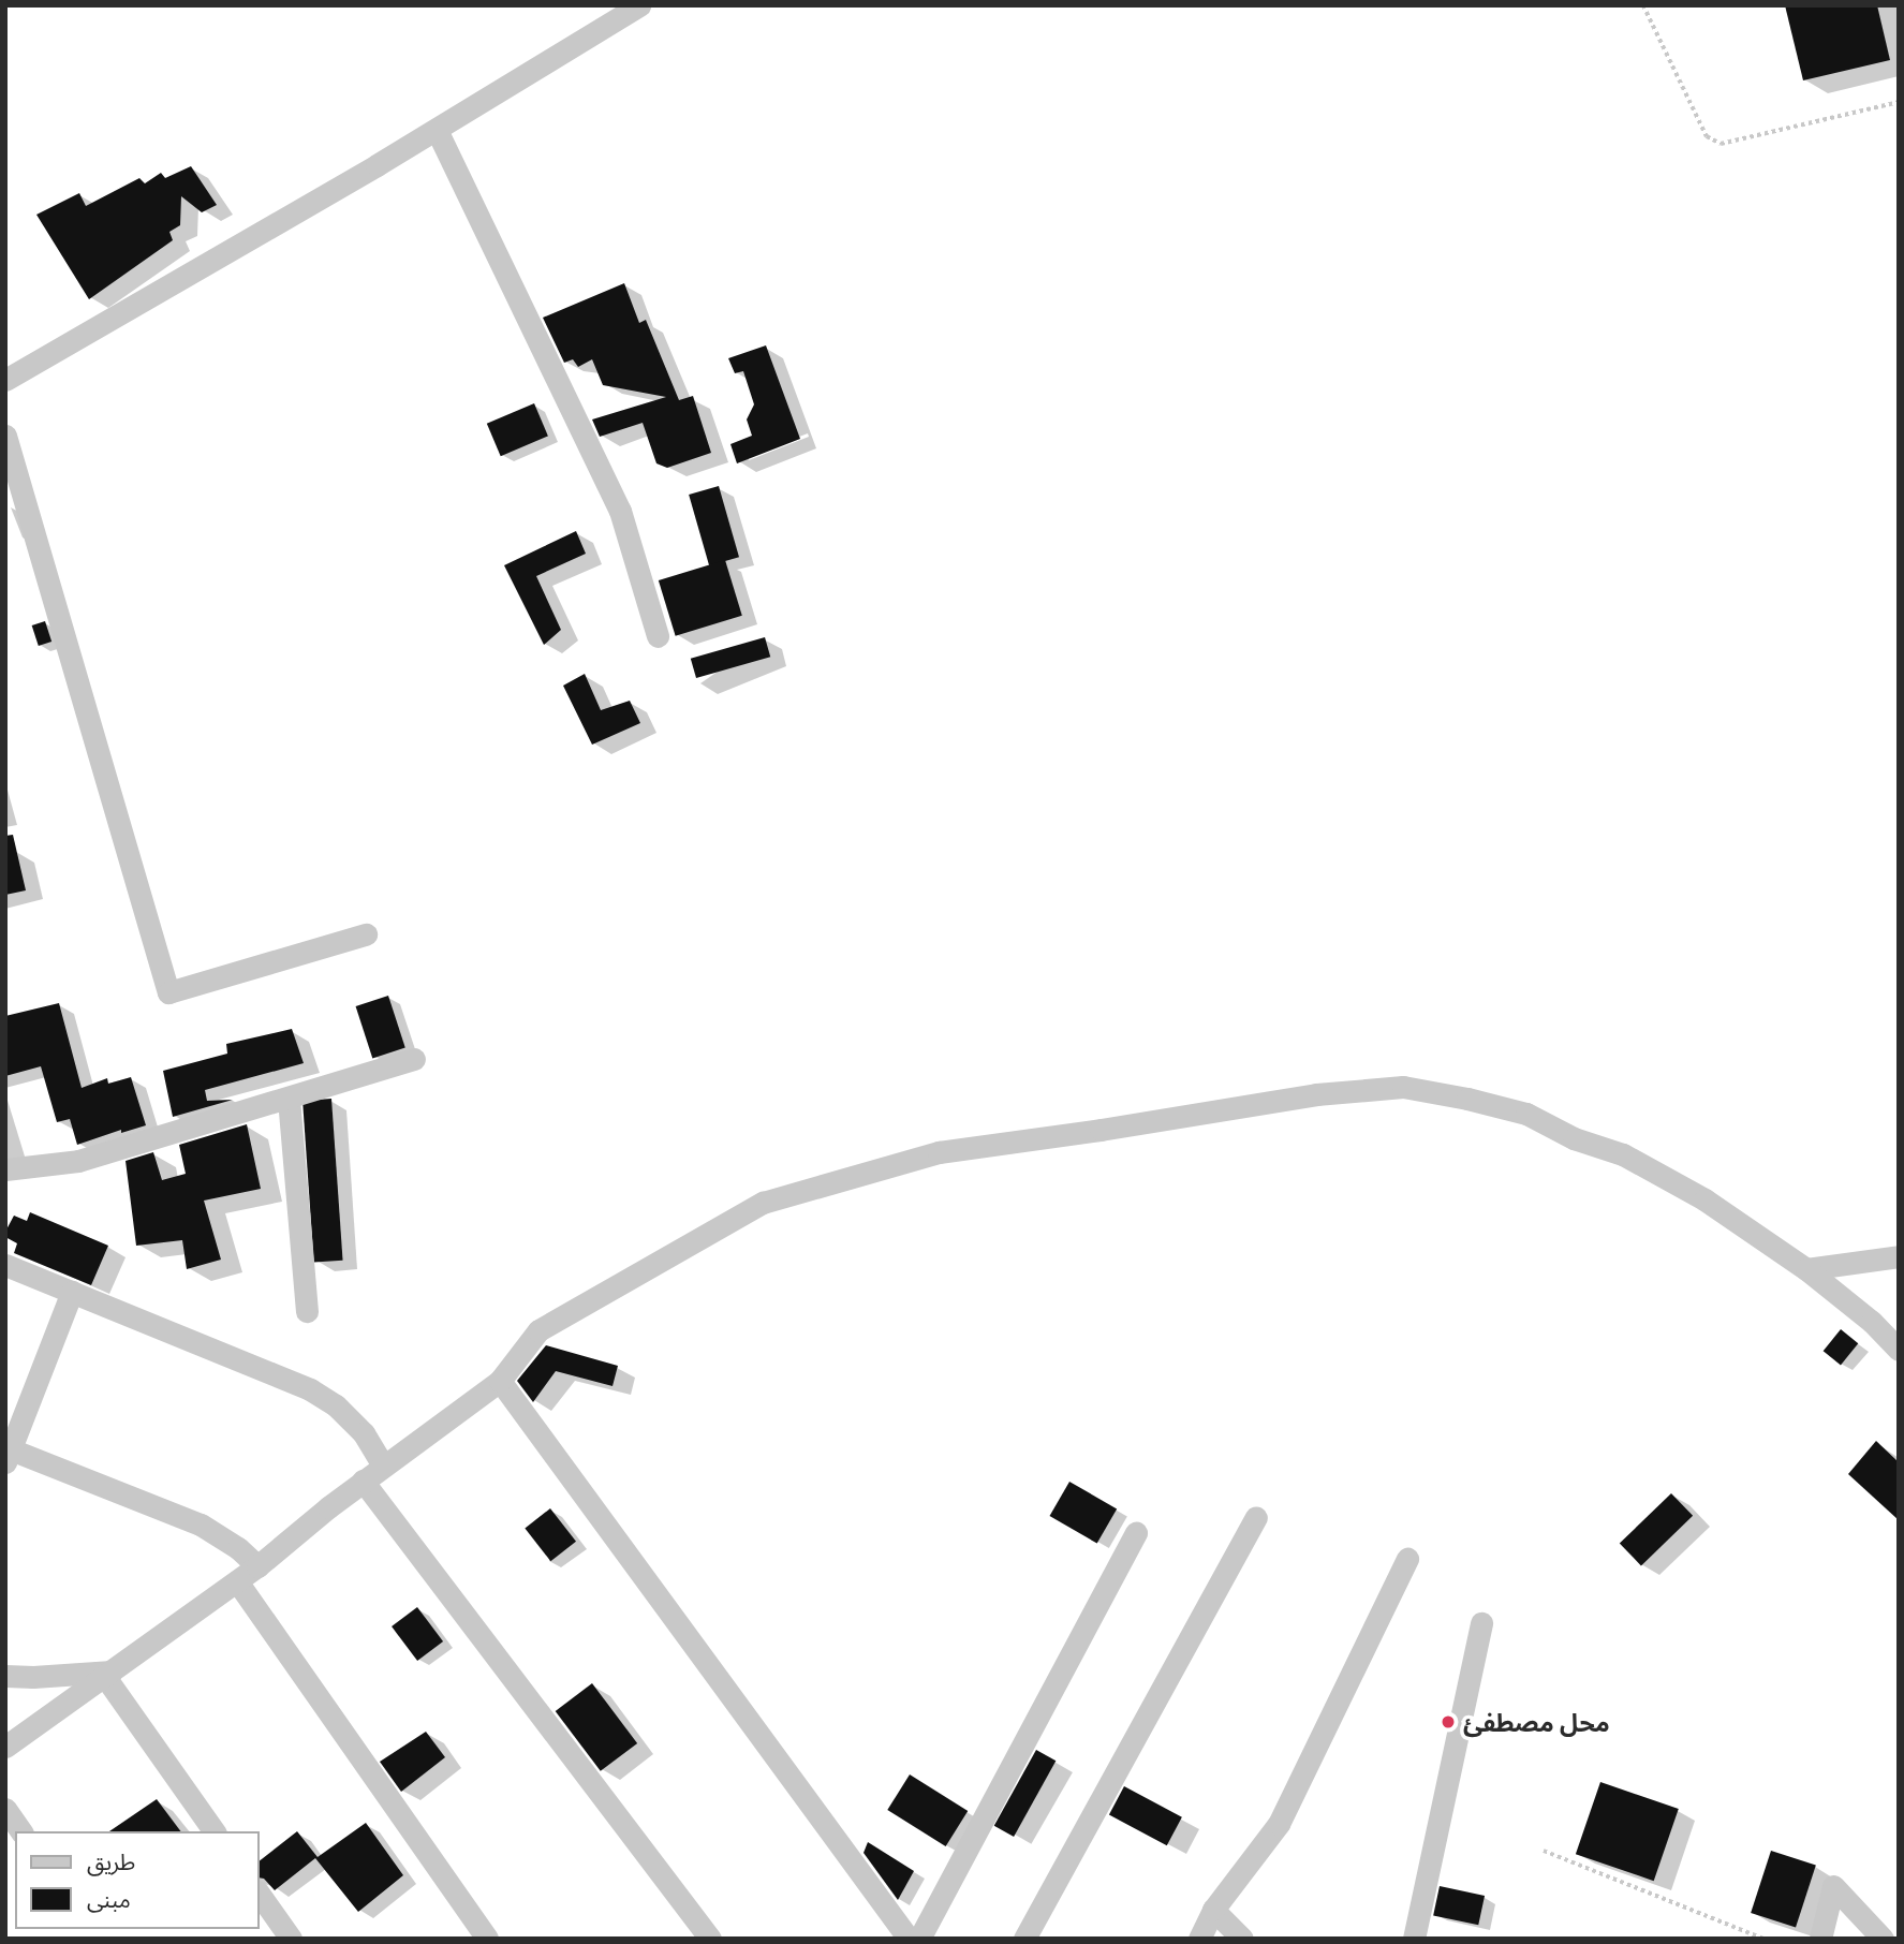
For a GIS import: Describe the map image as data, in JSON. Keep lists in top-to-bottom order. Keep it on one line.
{"places":["محل مصطفئ"],"legend":["طريق","مبنى"]}
